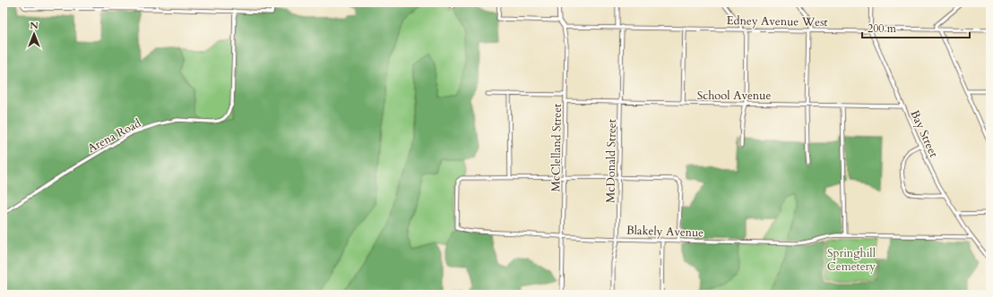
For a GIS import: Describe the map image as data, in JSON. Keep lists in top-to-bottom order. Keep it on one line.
{"streets":{"street":["Edney Avenue West","School Avenue","Bay Street","Arena Road","McClelland Street","McDonald Street","Blakely Avenue"]},"crossings":[["Edney Avenue West","Bay Street"],["Edney Avenue West","McClelland Street"],["Edney Avenue West","McDonald Street"],["School Avenue","Bay Street"],["School Avenue","McClelland Street"],["School Avenue","McDonald Street"],["Bay Street","Blakely Avenue"],["McClelland Street","Blakely Avenue"],["McDonald Street","Blakely Avenue"]],"parks":["Springhill Cemetery"],"scale_bar":"200 m","north":"top"}
